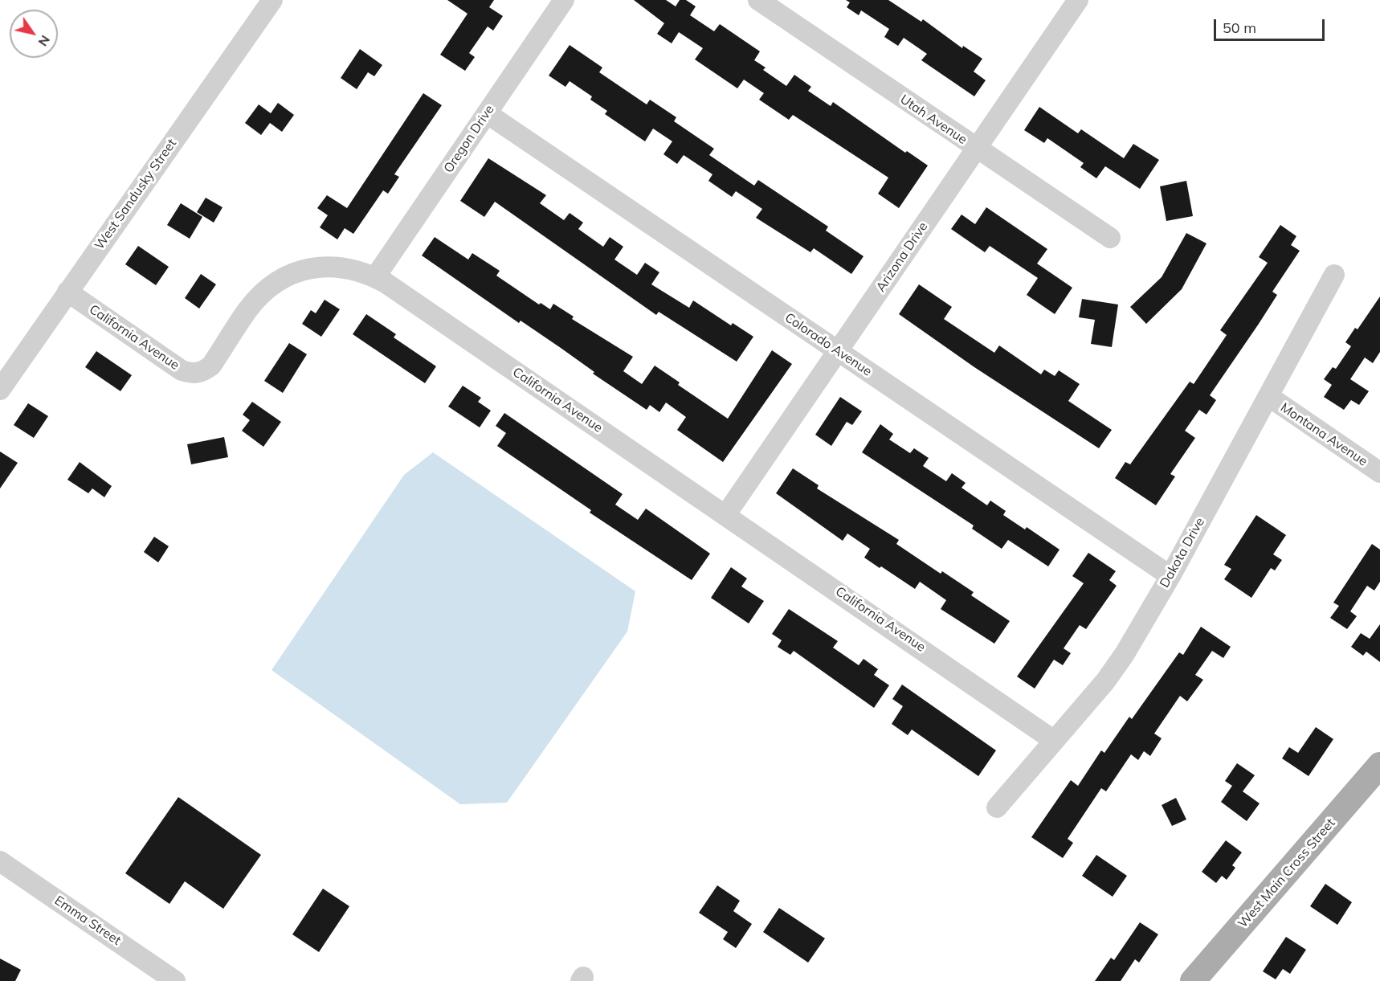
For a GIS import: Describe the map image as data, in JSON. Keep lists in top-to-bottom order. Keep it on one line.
{"streets":{"main road":["West Main Cross Street"],"street":["Utah Avenue","Oregon Drive","West Sandusky Street","Arizona Drive","California Avenue","Colorado Avenue","Montana Avenue","Dakota Drive","Emma Street"]},"crossings":[["Utah Avenue","Arizona Drive"],["Oregon Drive","California Avenue"],["Oregon Drive","Colorado Avenue"],["West Sandusky Street","California Avenue"],["Arizona Drive","California Avenue"],["Arizona Drive","Colorado Avenue"],["California Avenue","Dakota Drive"],["Colorado Avenue","Dakota Drive"],["Montana Avenue","Dakota Drive"]],"scale_bar":"50 m","north":"bottom right"}
